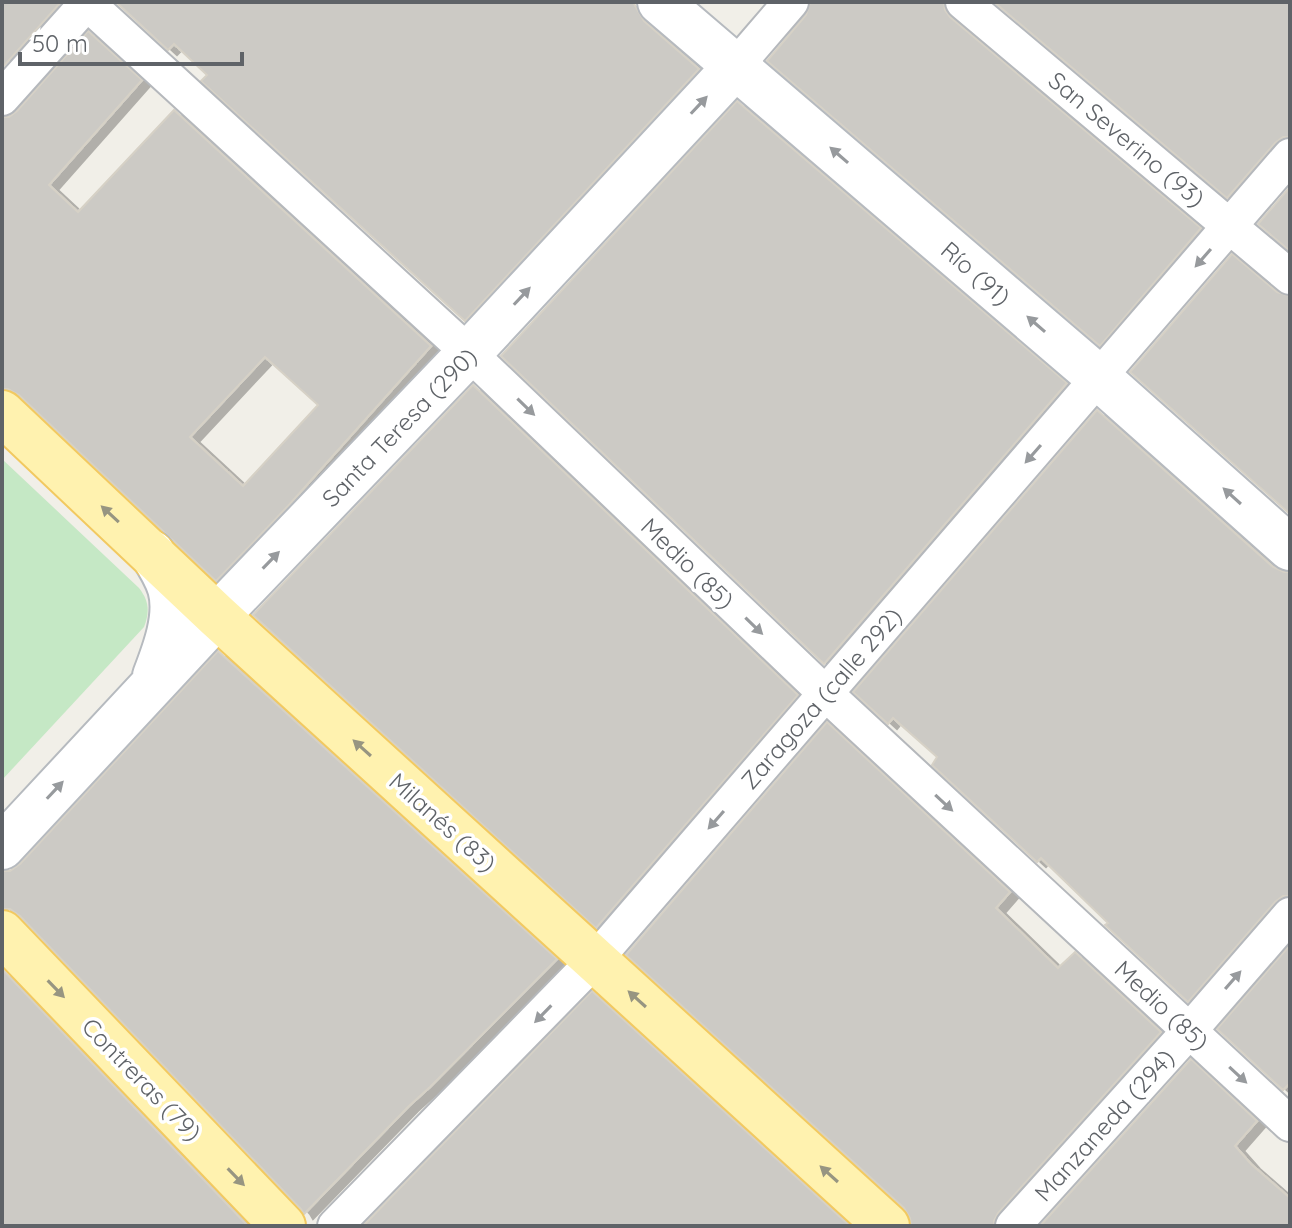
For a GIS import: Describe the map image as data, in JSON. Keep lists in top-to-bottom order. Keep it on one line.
{"streets":{"main road":["Milanés (83)","Contreras (79)"],"street":["San Severino (93)","Río (91)","Santa Teresa (290)","Medio (85)","Zaragoza (calle 292)","Manzaneda (294)"]},"crossings":[["San Severino (93)","Zaragoza (calle 292)"],["Río (91)","Santa Teresa (290)"],["Río (91)","Zaragoza (calle 292)"],["Santa Teresa (290)","Medio (85)"],["Santa Teresa (290)","Milanés (83)"],["Medio (85)","Zaragoza (calle 292)"],["Medio (85)","Manzaneda (294)"],["Zaragoza (calle 292)","Milanés (83)"]],"one_way":["Río (91)","Santa Teresa (290)","Medio (85)","Zaragoza (calle 292)","Milanés (83)","Contreras (79)","Manzaneda (294)"],"scale_bar":"50 m"}
